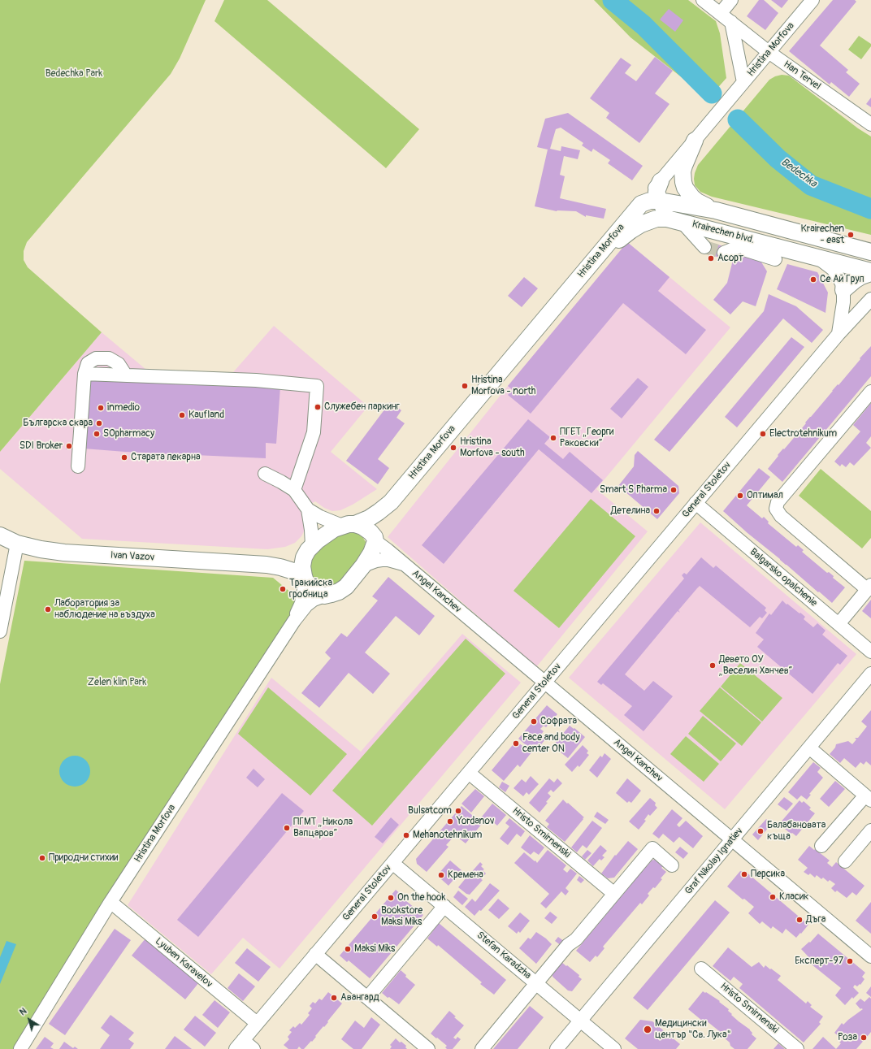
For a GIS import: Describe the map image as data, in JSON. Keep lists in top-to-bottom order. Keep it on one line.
{"streets":{"main road":["Hristina Morfova","Krairechen blvd.","Ivan Vazov"],"street":["Han Tervel","General Stoletov","Balgarsko opalchenie","Angel Kanchev","Hristo Smirnenski","Graf Nikolay Ignatiev","Stefan Karadzha","Lyuben Karavelov"]},"crossings":[["Hristina Morfova","Han Tervel"],["Hristina Morfova","Krairechen blvd."],["Hristina Morfova","Ivan Vazov"],["Hristina Morfova","Angel Kanchev"],["Hristina Morfova","Lyuben Karavelov"],["Krairechen blvd.","General Stoletov"],["General Stoletov","Balgarsko opalchenie"],["General Stoletov","Angel Kanchev"],["General Stoletov","Hristo Smirnenski"],["General Stoletov","Stefan Karadzha"],["General Stoletov","Lyuben Karavelov"],["Ivan Vazov","Angel Kanchev"],["Angel Kanchev","Graf Nikolay Ignatiev"],["Graf Nikolay Ignatiev","Stefan Karadzha"]],"water":["Bedechka"],"parks":["Bedechka Park","Zelen klin Park"],"places":["Krairechen - east","Асорт","Се Ай Груп","Hristina Morfova - north","Служебен паркинг","inmedio","Kaufland","Българска скара","SOpharmacy","Electrotehnikum","ПГЕТ „Георги Раковски“","SDI Broker","Hristina Morfova - south","Старата пекарна","Smart S Pharma","Оптимал","Детелина","Тракийска гробница","Лаборатория за наблюдение на въздуха","Девето ОУ „Веселин Ханчев“","Софрата","Face and body center ON","Bulsatcom","Yordanov","ПГМТ „Никола Вапцаров“","Балабановата къща","Mehanotehnikum","Природни стихии","Персика","Кремена","Класик","On the hook","Bookstore Maksi Miks","Дъга","Maksi Miks","Експерт-97","Авангард","Медицински център \"Св. Лука\"","Роза"],"north":"top left"}
